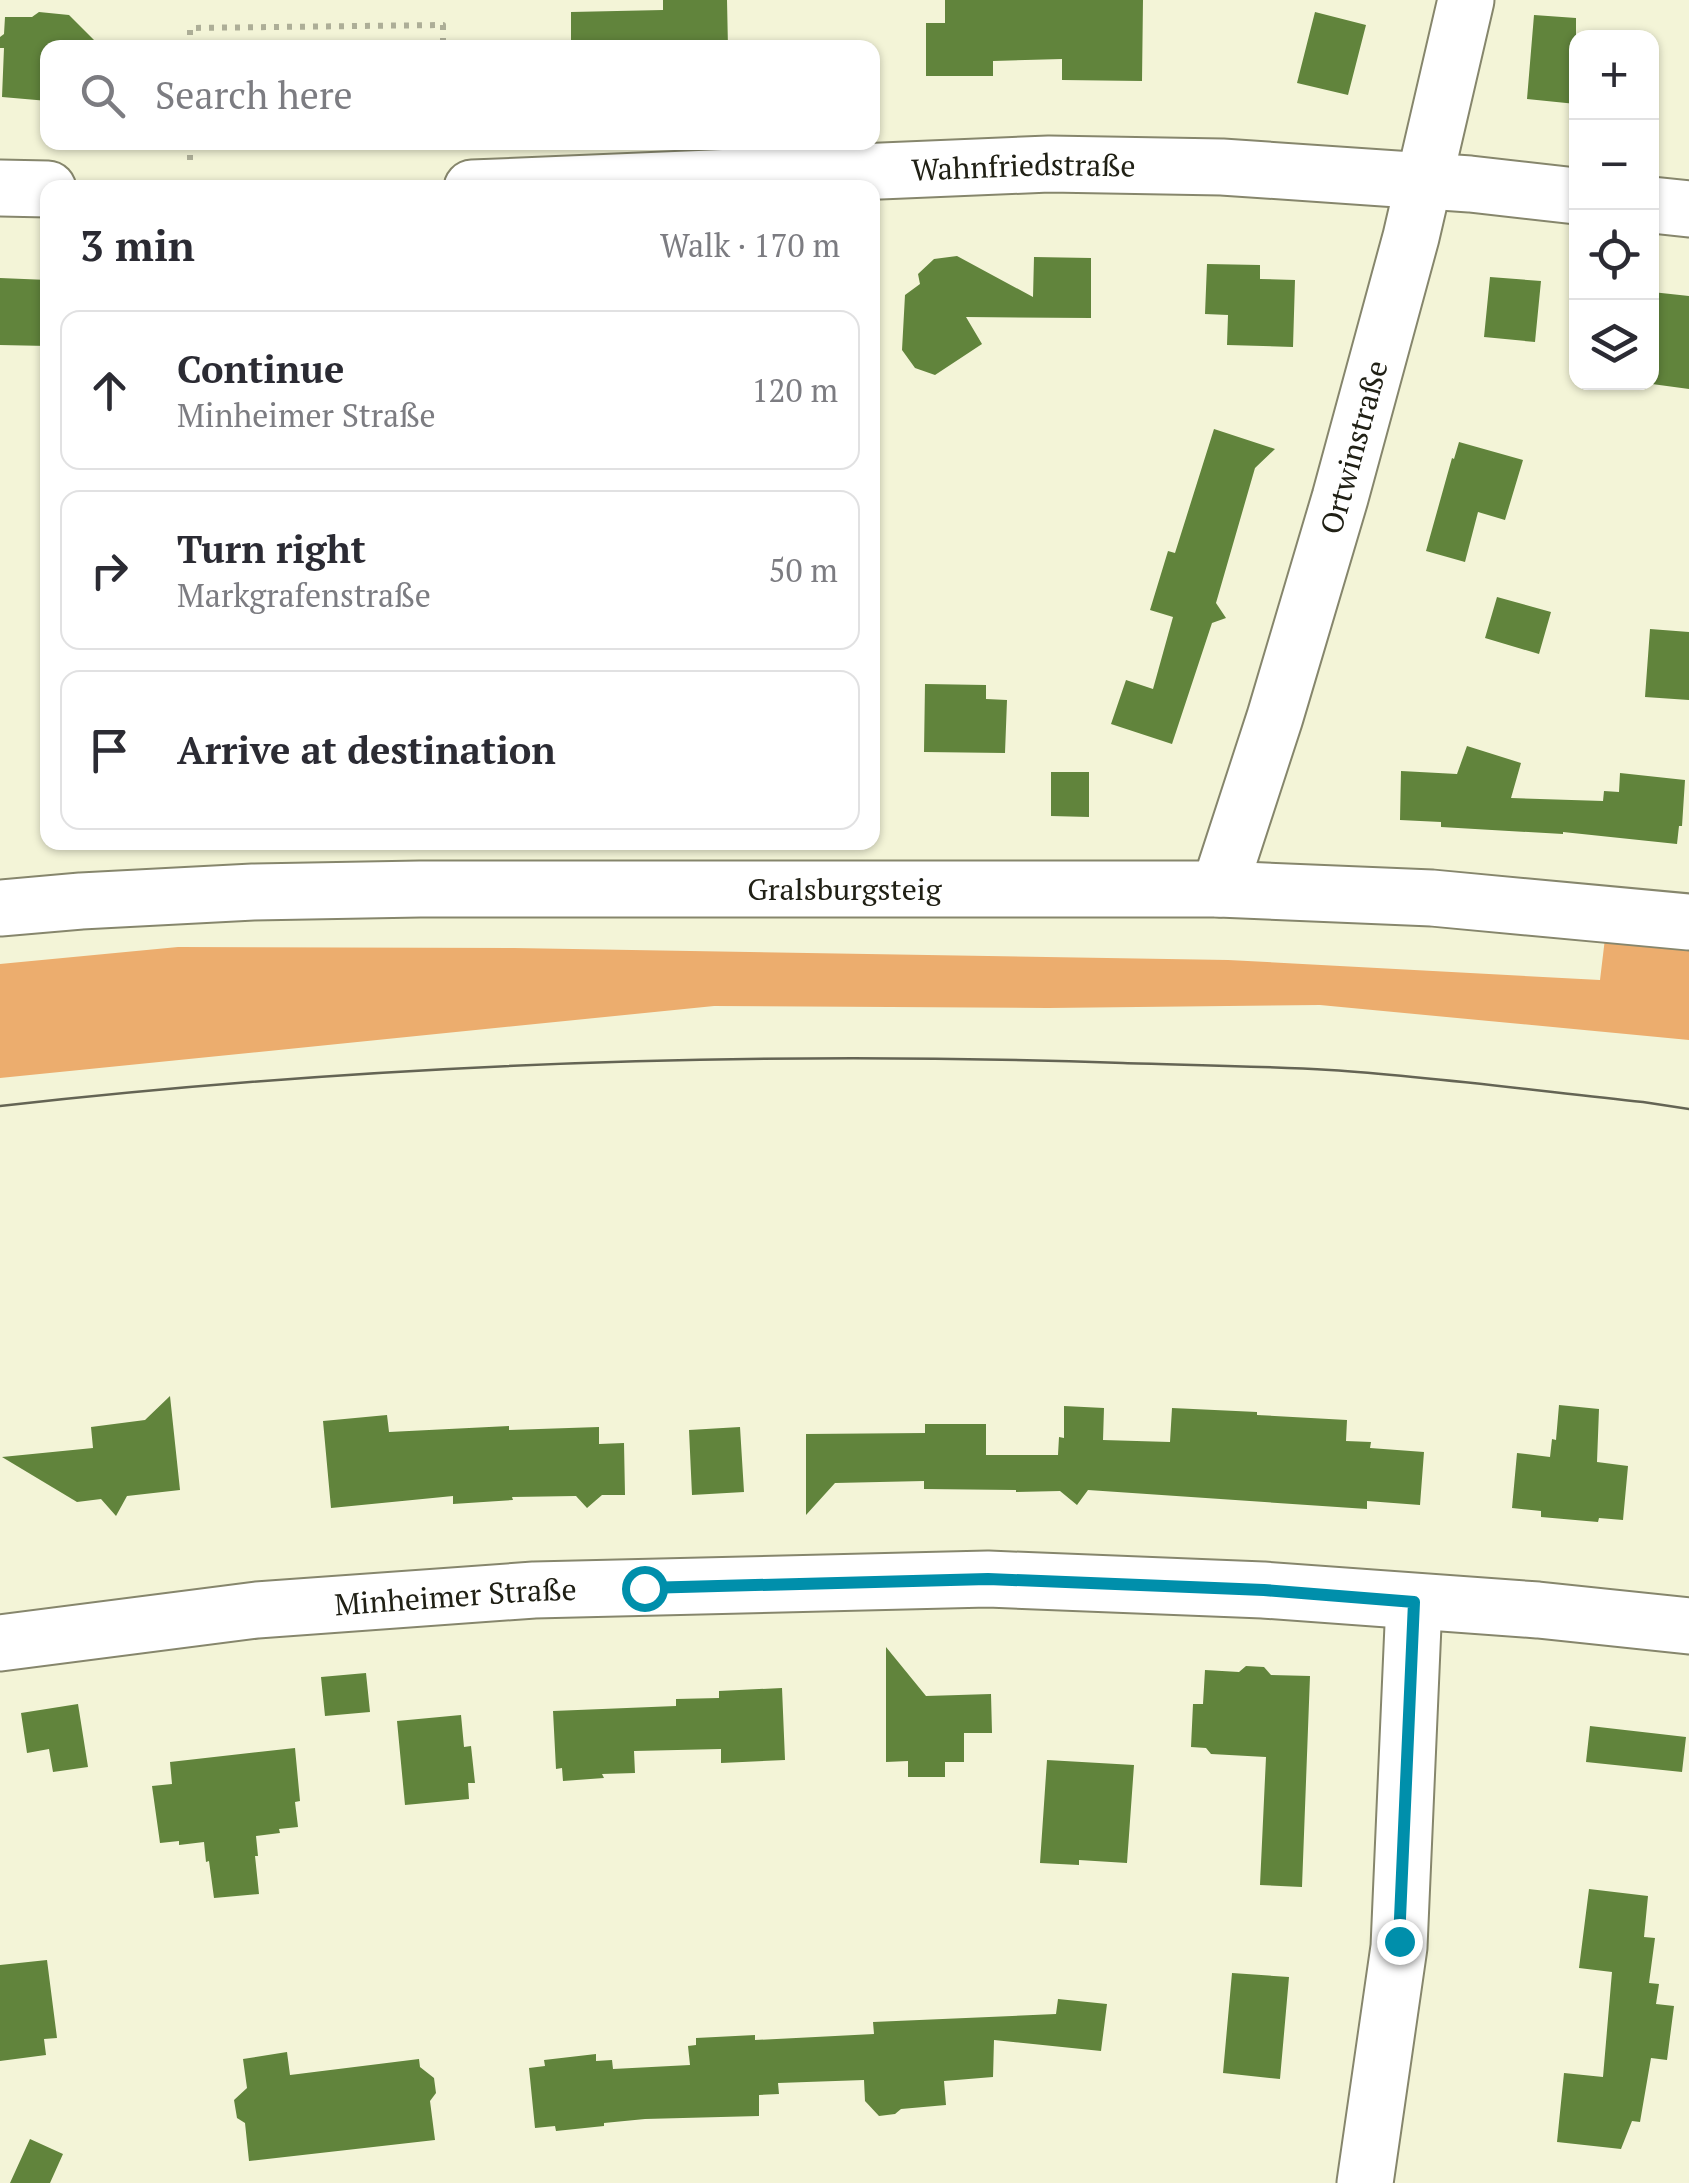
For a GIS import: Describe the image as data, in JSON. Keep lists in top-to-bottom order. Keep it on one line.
{"streets":{"street":["Wahnfriedstraße","Ortwinstraße","Gralsburgsteig","Minheimer Straße"]},"crossings":[["Wahnfriedstraße","Ortwinstraße"],["Ortwinstraße","Gralsburgsteig"]],"page":{"map_buttons":["+","−"],"search":"Search here","heading":["3 min","Walk · 170 m"],"list":[["Continue","Minheimer Straße","120 m"],["Turn right","Markgrafenstraße","50 m"],"Arrive at destination"]}}
